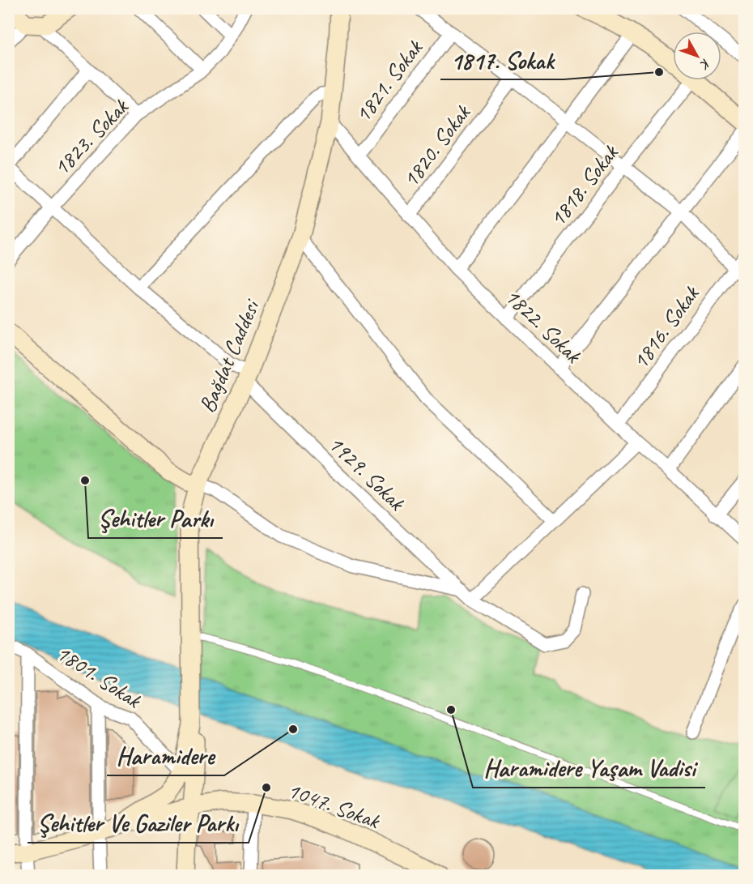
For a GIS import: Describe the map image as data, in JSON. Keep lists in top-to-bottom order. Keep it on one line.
{"streets":{"main road":["Bağdat Caddesi","1047. Sokak"],"street":["1821. Sokak","1823. Sokak","1820. Sokak","1818. Sokak","1822. Sokak","1816. Sokak","1929. Sokak","1801. Sokak"]},"crossings":[["1821. Sokak","1822. Sokak"],["1823. Sokak","1929. Sokak"],["1820. Sokak","1822. Sokak"],["1818. Sokak","1822. Sokak"],["1822. Sokak","1816. Sokak"],["1822. Sokak","Bağdat Caddesi"],["Bağdat Caddesi","1929. Sokak"]],"places":["1817. Sokak","Şehitler Parkı","Haramidere Yaşam Vadisi","Haramidere","Şehitler Ve Gaziler Parkı"],"north":"bottom right"}
